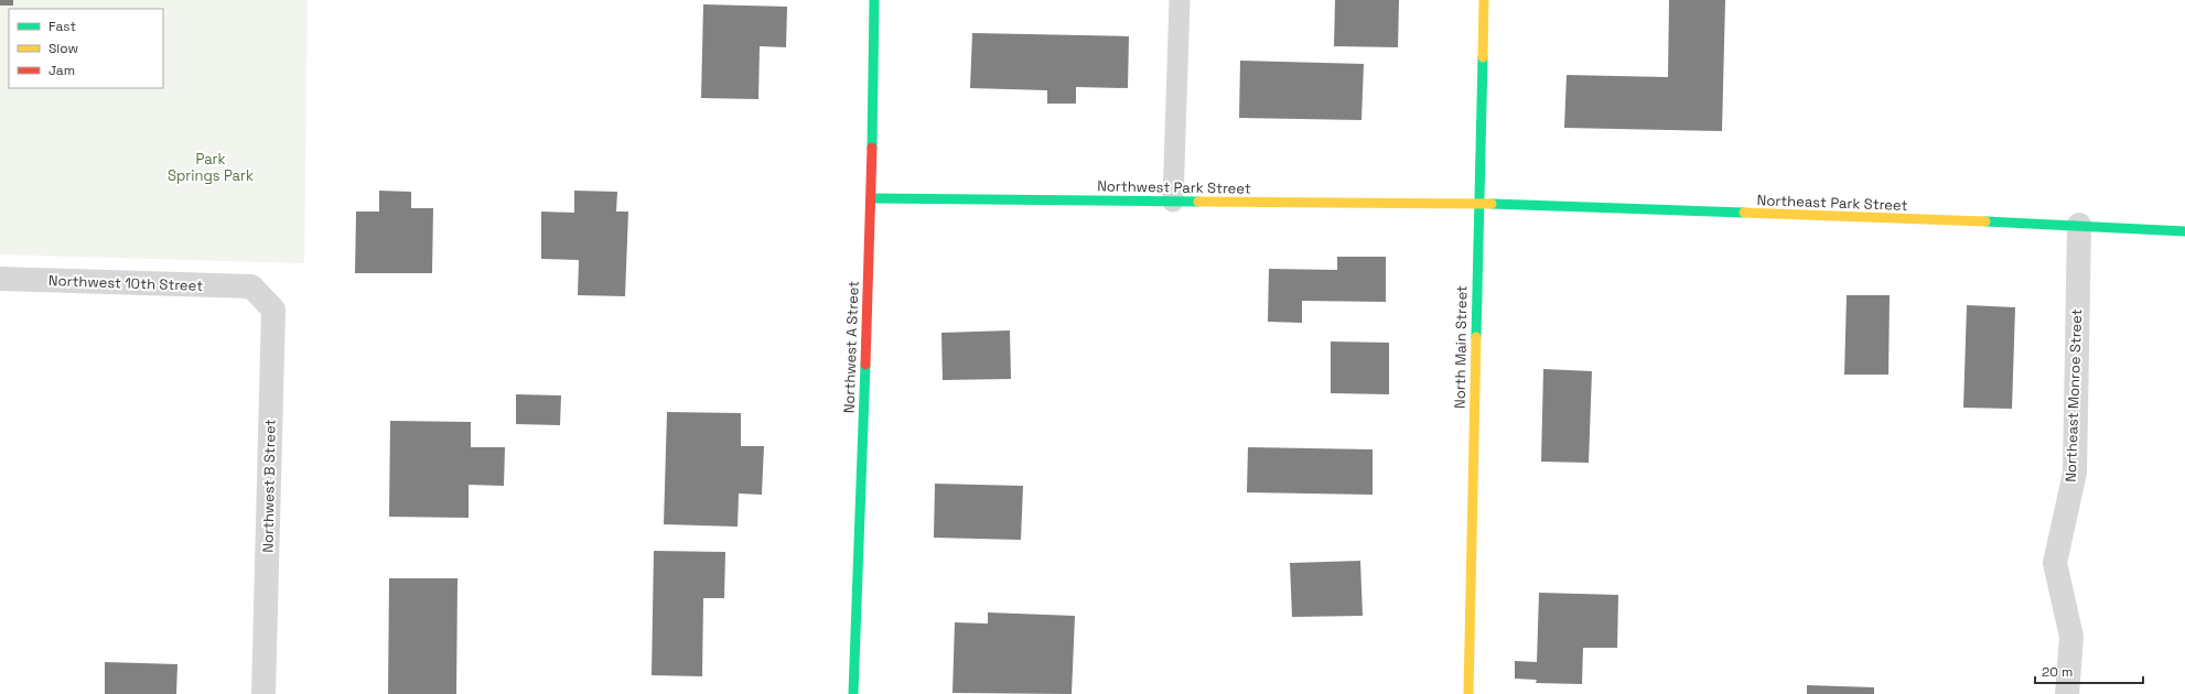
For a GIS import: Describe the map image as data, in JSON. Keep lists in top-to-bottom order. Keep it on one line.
{"streets":{"street":["Northwest Park Street","Northeast Park Street","Northwest 10th Street","Northwest A Street","North Main Street","Northeast Monroe Street","Northwest B Street"]},"crossings":[["Northwest Park Street","Northeast Park Street"],["Northwest Park Street","Northwest A Street"],["Northwest Park Street","North Main Street"],["Northeast Park Street","North Main Street"],["Northeast Park Street","Northeast Monroe Street"],["Northwest 10th Street","Northwest B Street"]],"parks":["Park Springs Park"],"legend":["Fast","Slow","Jam"],"scale_bar":"20 m"}
